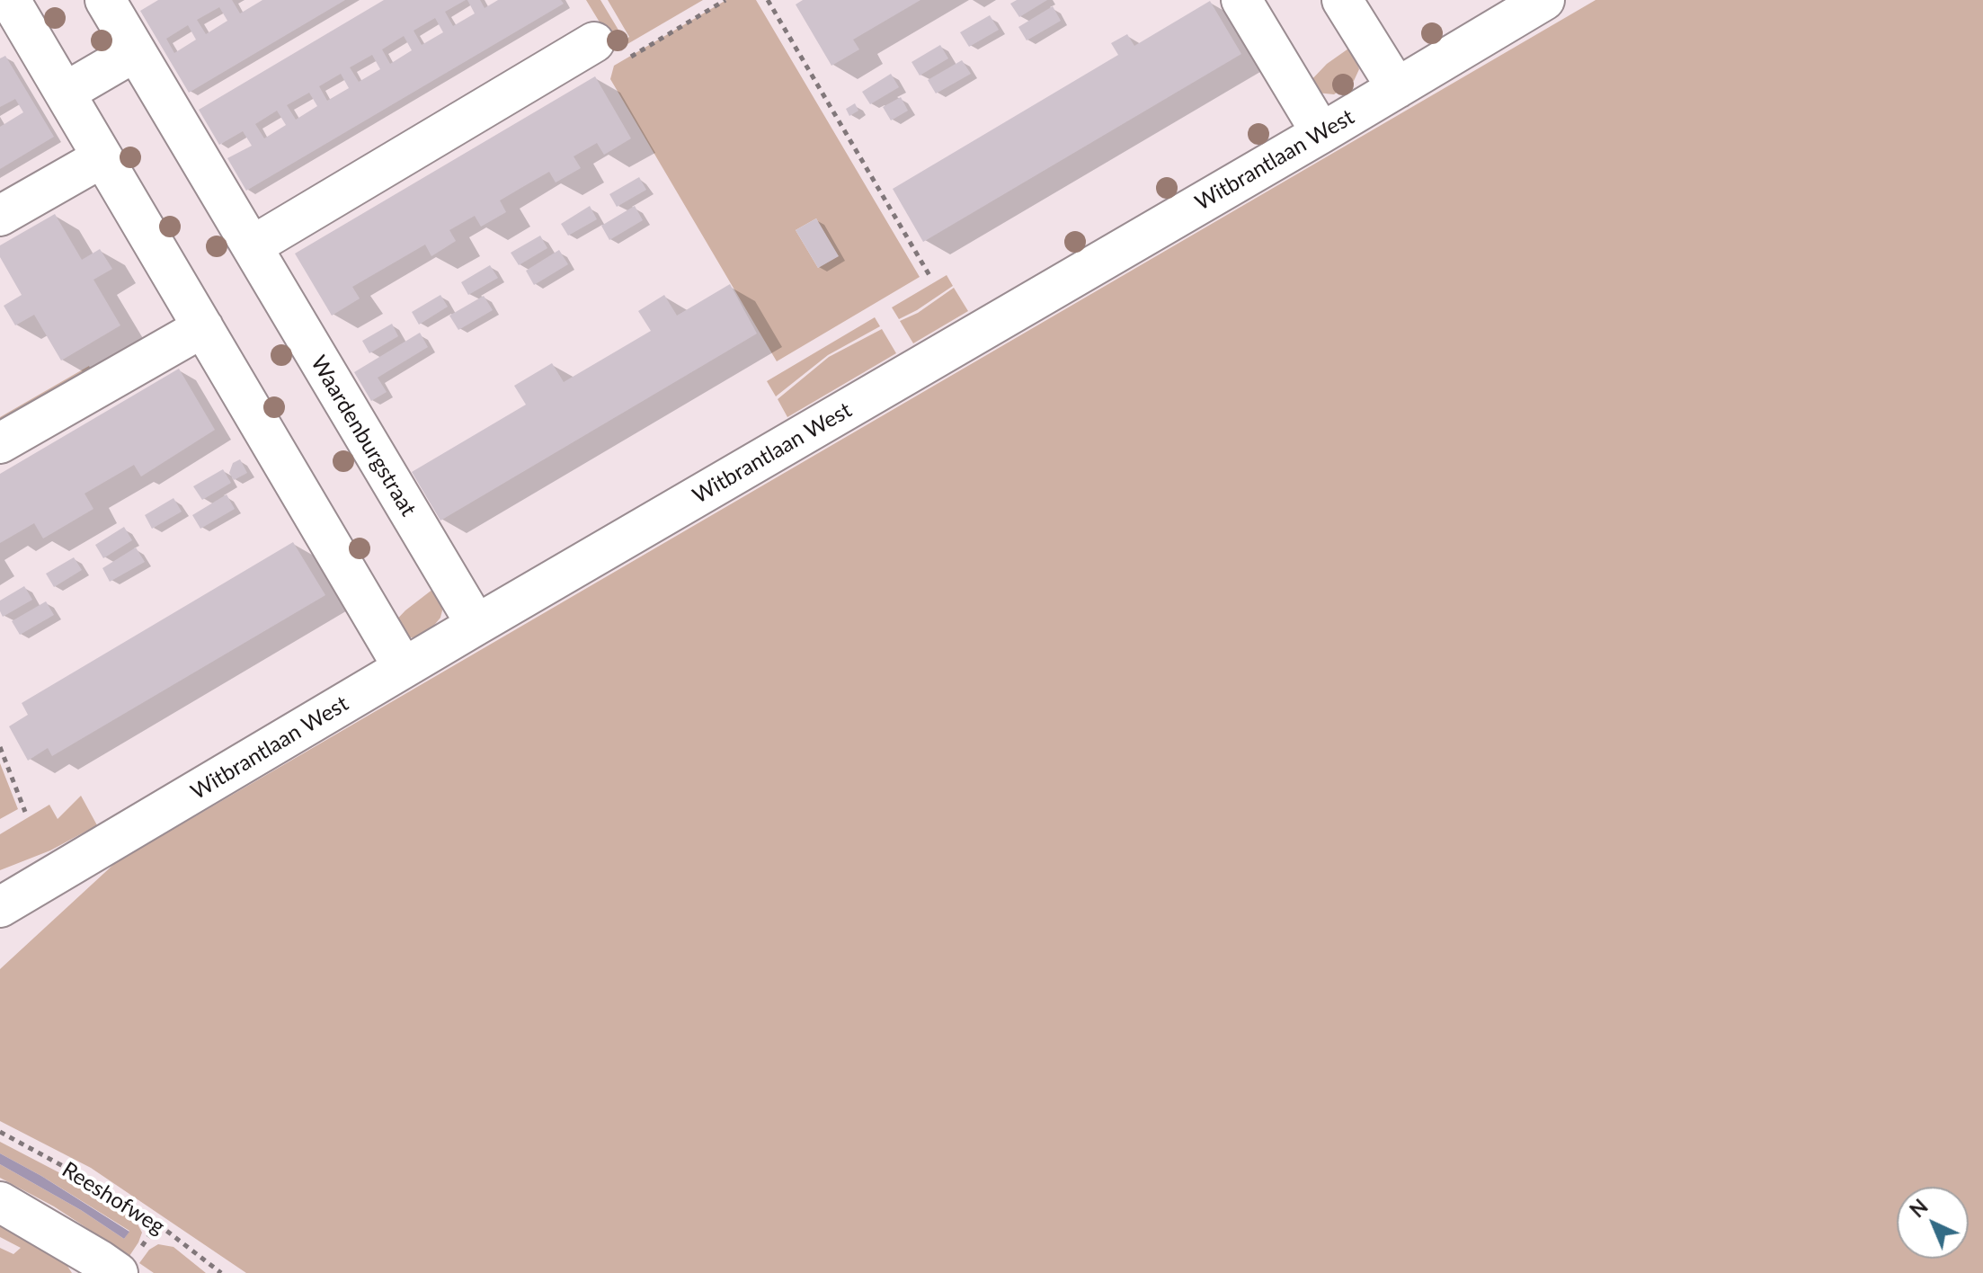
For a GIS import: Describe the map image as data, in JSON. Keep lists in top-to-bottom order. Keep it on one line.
{"streets":{"street":["Witbrantlaan West","Waardenburgstraat"],"path":["Reeshofweg"]},"crossings":[["Witbrantlaan West","Waardenburgstraat"]],"north":"top left"}
